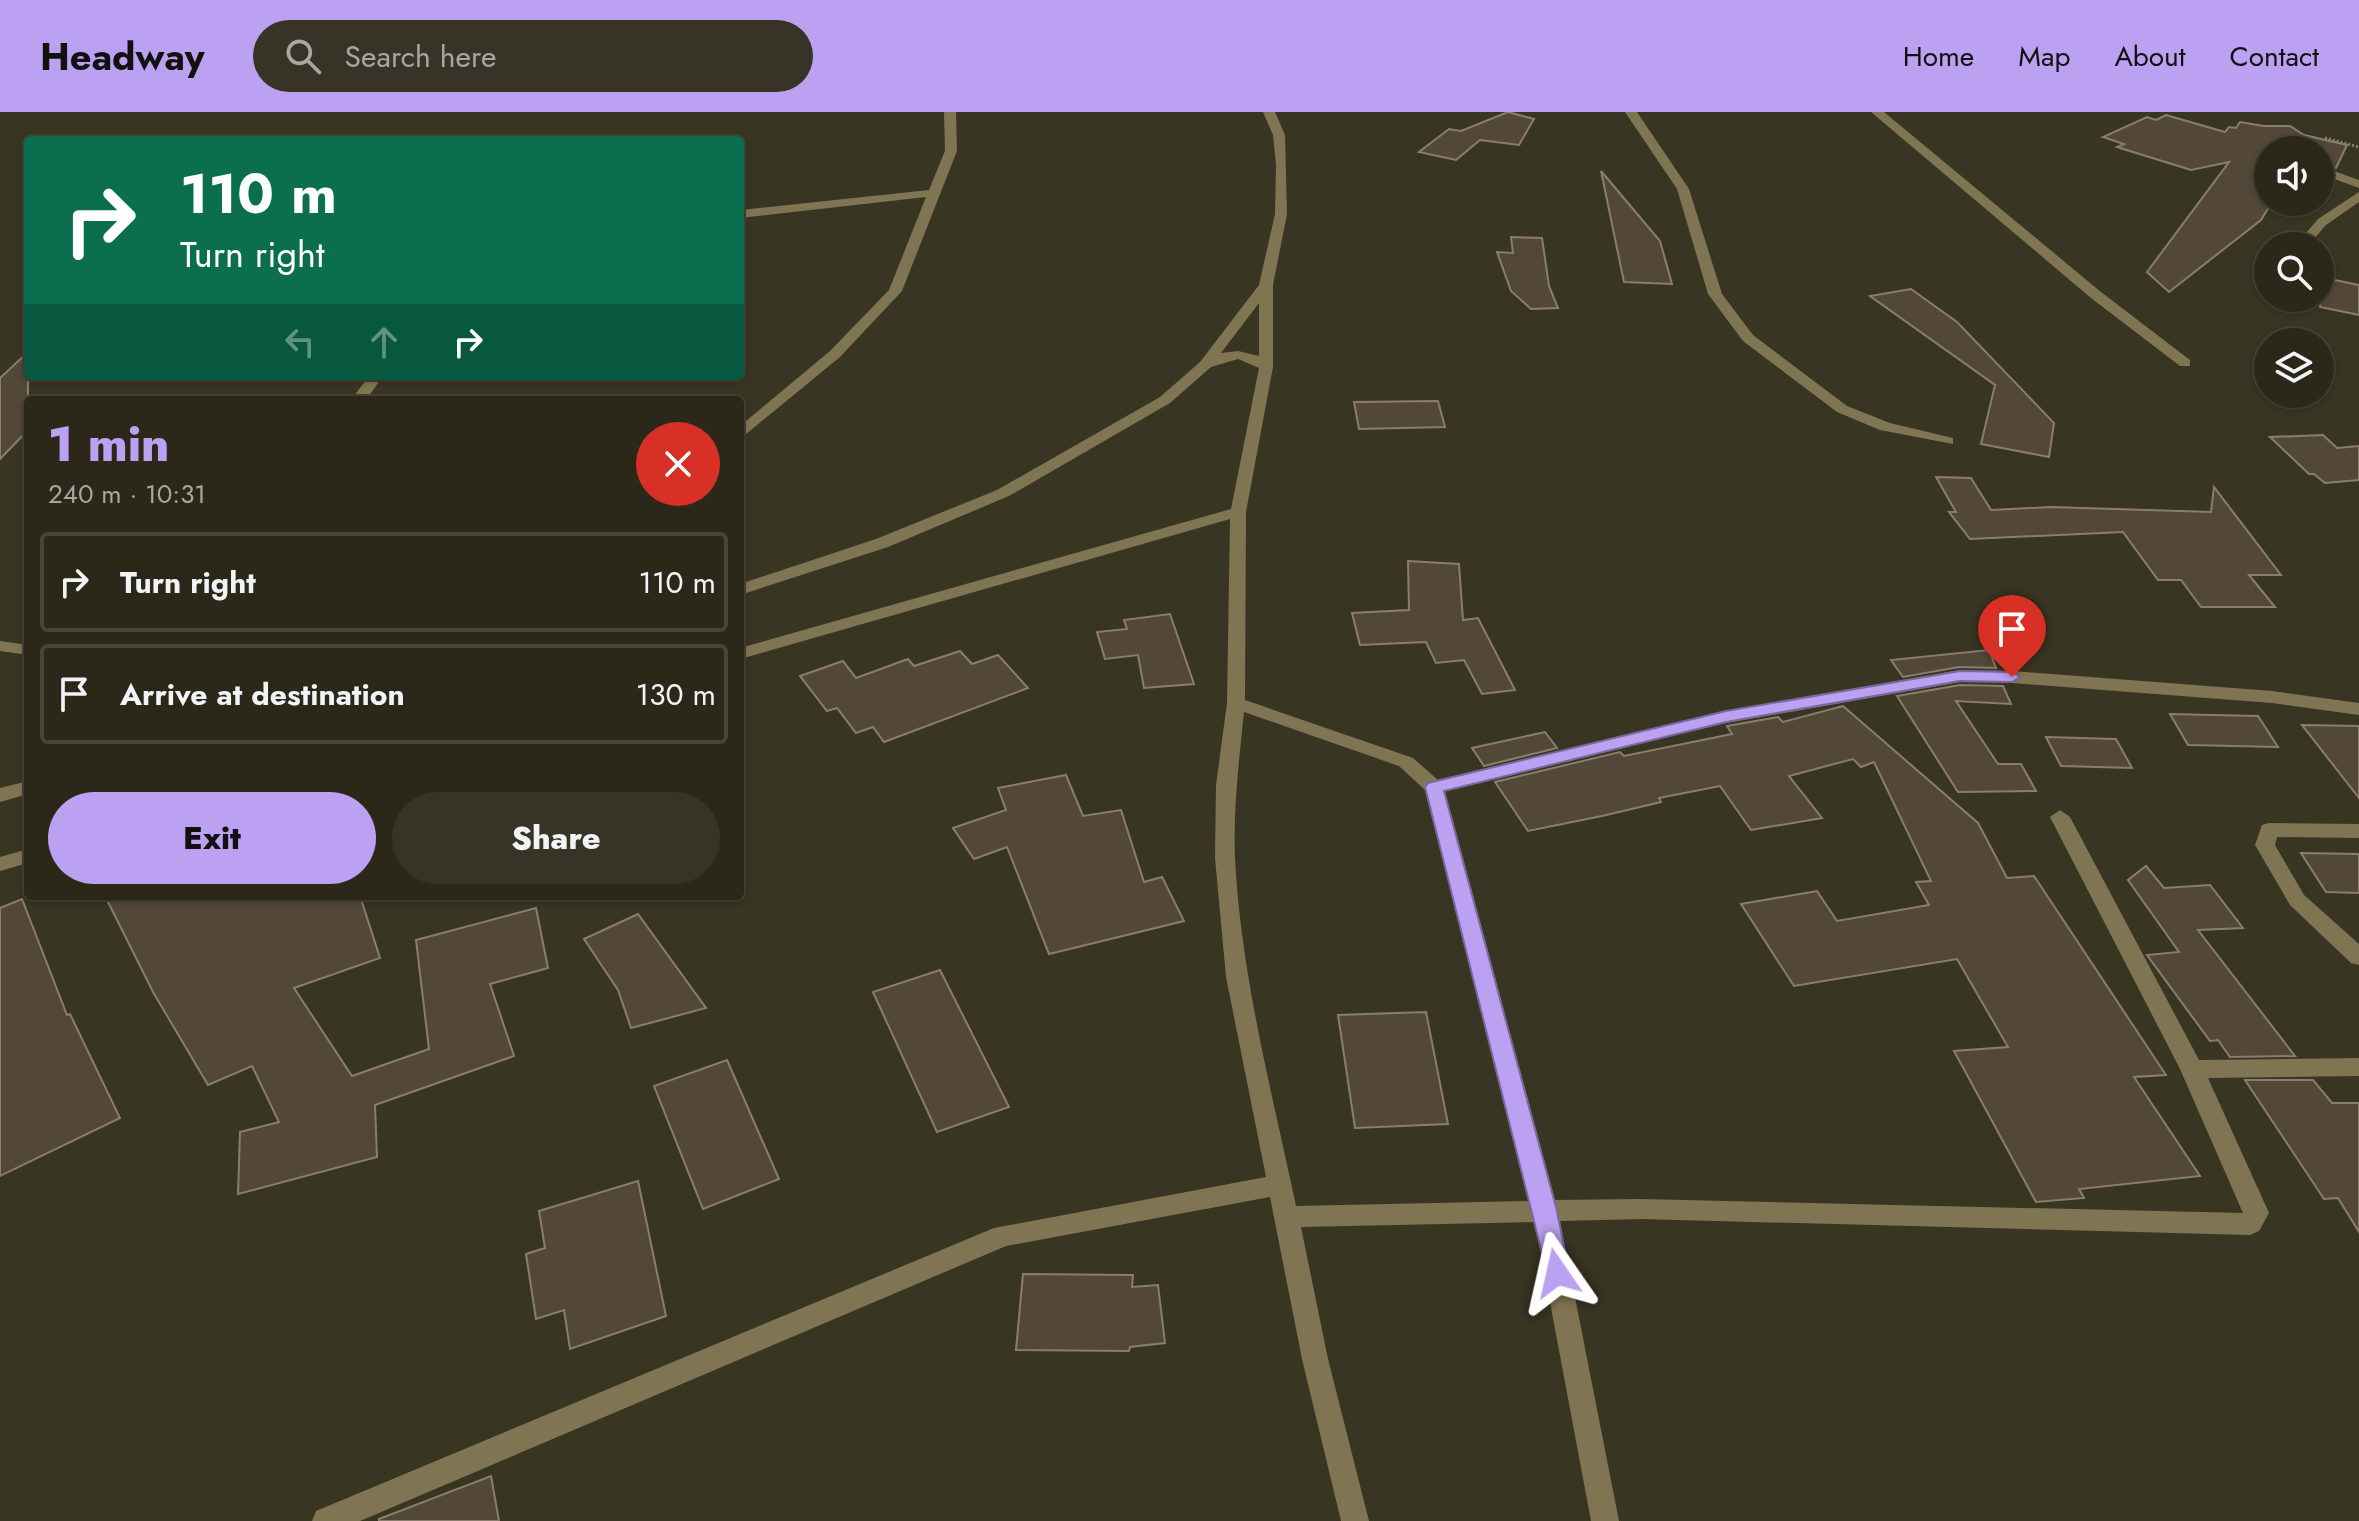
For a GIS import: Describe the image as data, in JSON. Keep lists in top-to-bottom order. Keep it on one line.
{"page":{"header":"Headway","search":"Search here","nav":["Home","Map","About","Contact"],"turn":["110 m","Turn right"],"heading":["1 min","240 m · 10:31"],"list":[{"name":"Turn right","value":"110 m"},{"name":"Arrive at destination","value":"130 m"}],"buttons":["Exit","Share"]}}
